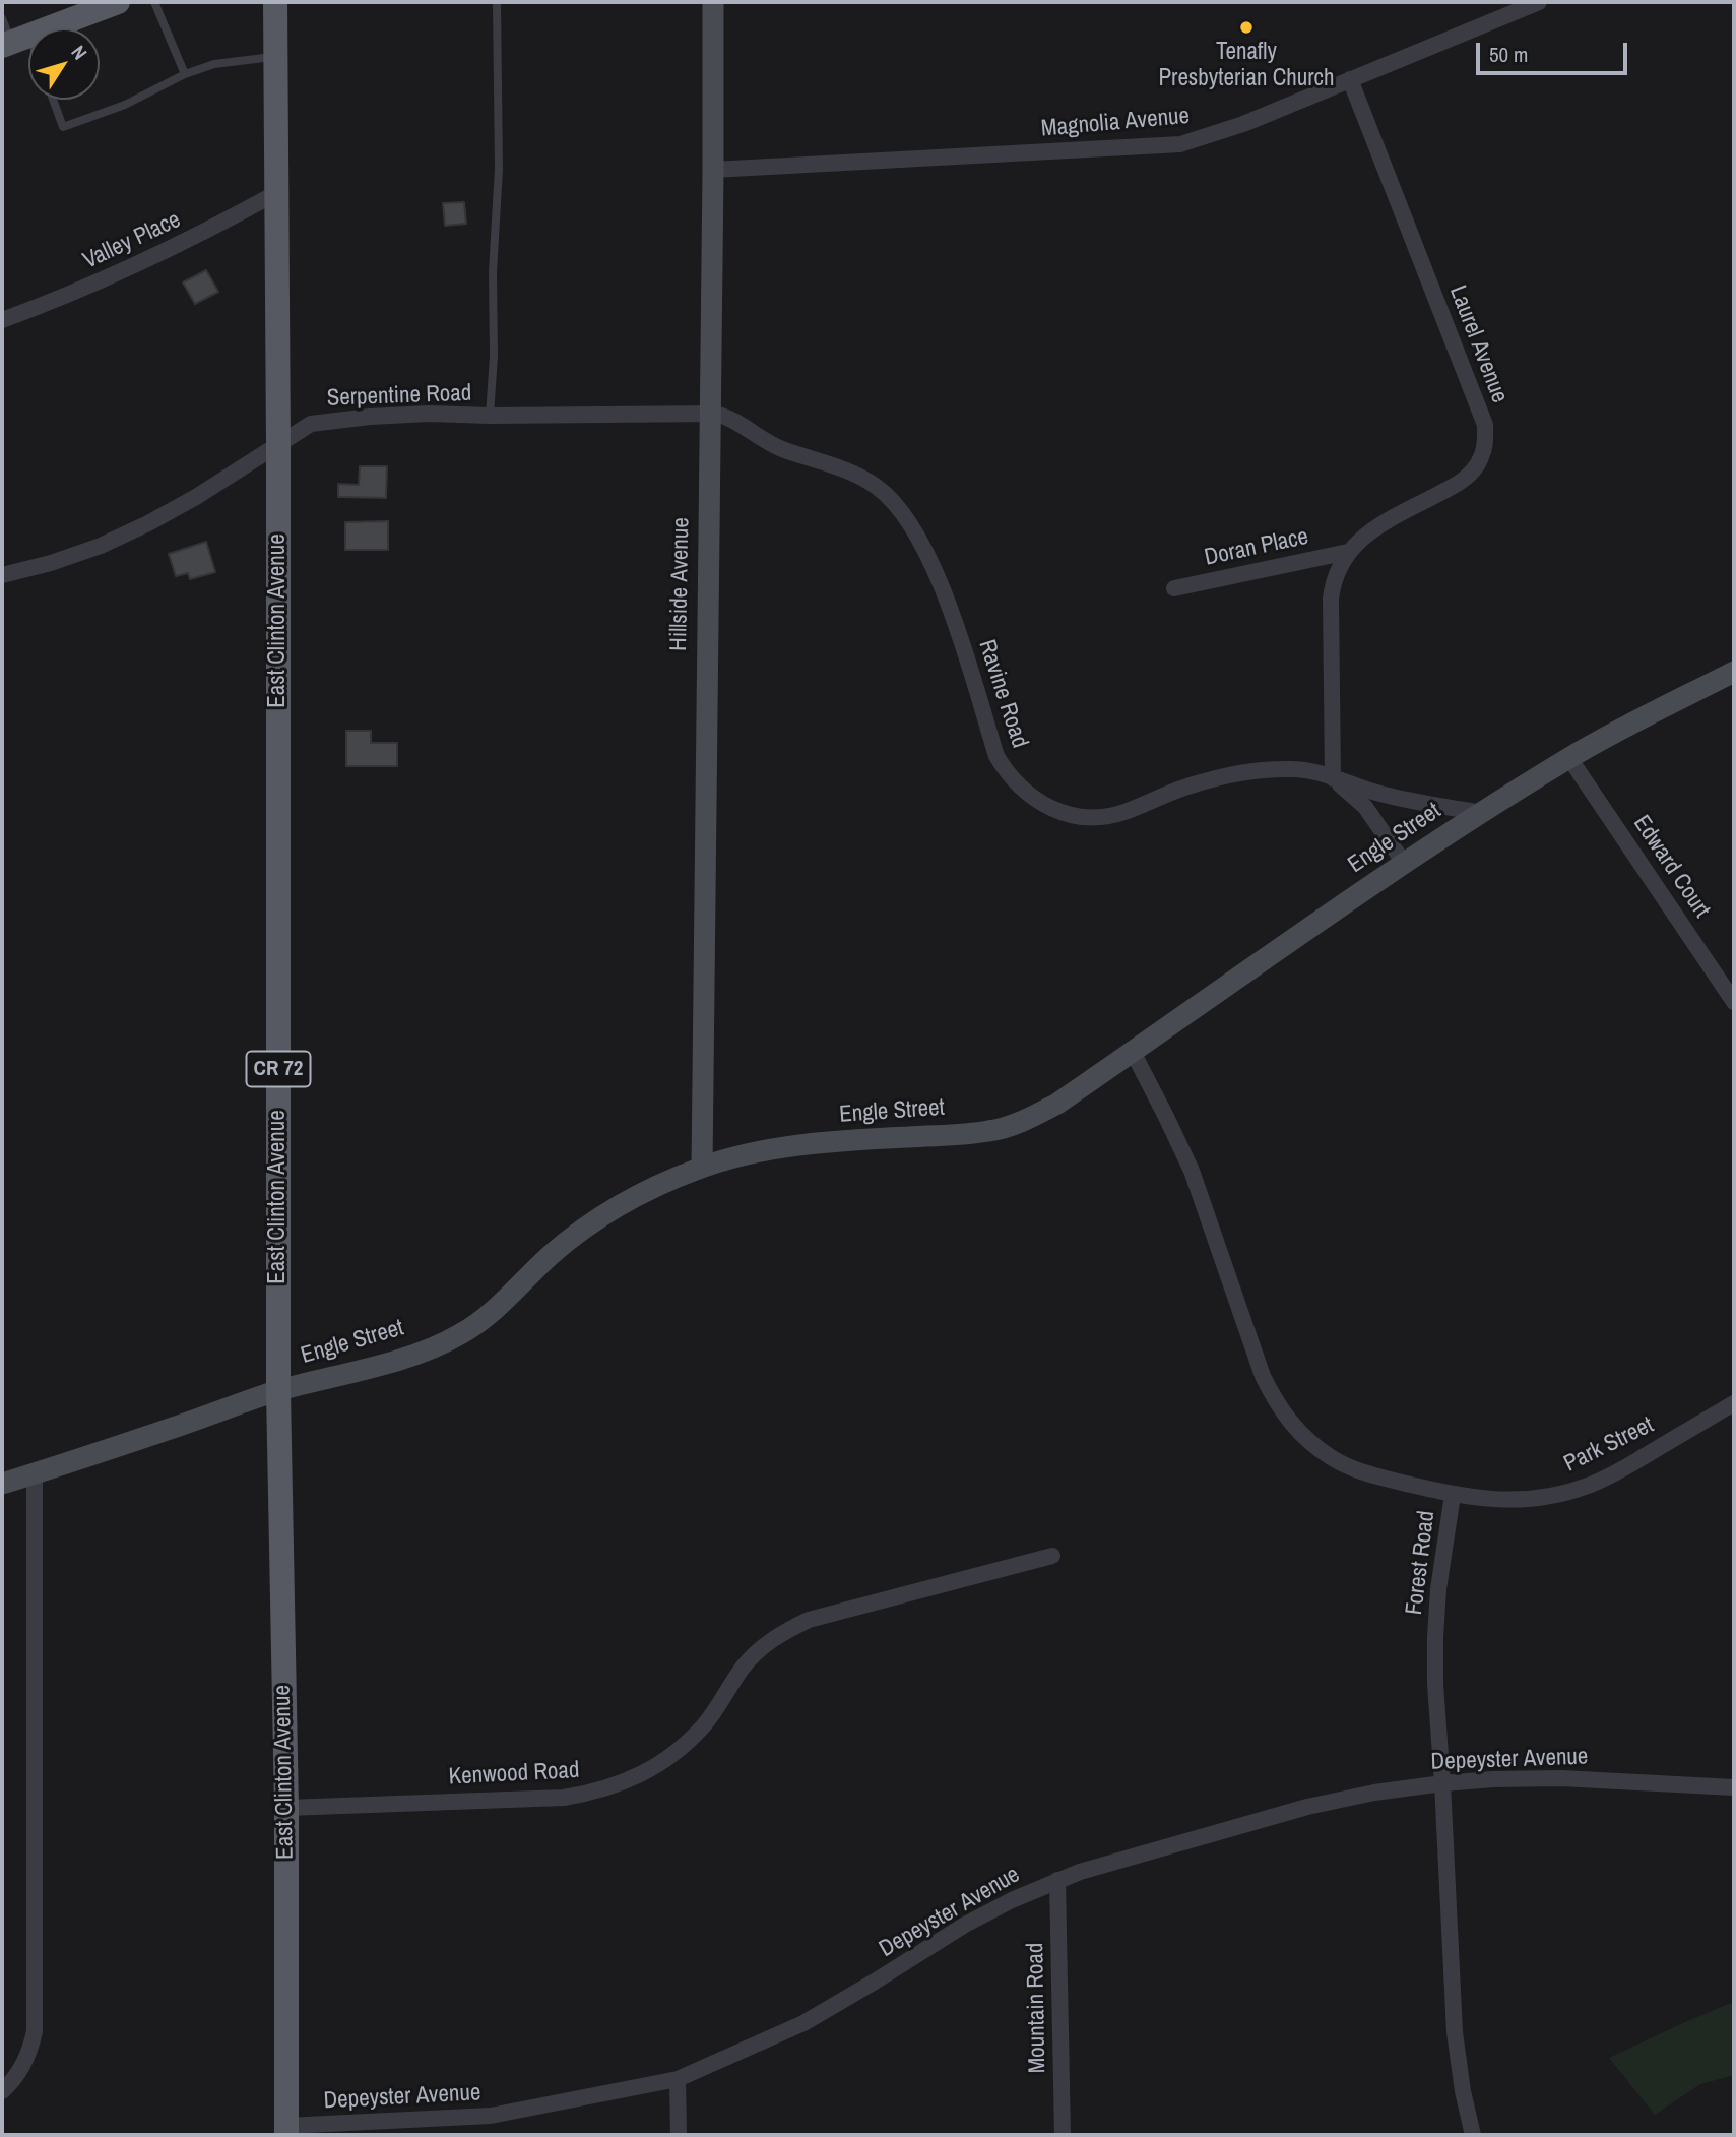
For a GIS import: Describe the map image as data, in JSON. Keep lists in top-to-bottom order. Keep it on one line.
{"streets":{"main road":["East Clinton Avenue","CR 72"],"street":["Magnolia Avenue","Valley Place","Laurel Avenue","Serpentine Road","Doran Place","Hillside Avenue","Ravine Road","Engle Street","Edward Court","Park Street","Forest Road","Depeyster Avenue","Kenwood Road","Mountain Road"]},"crossings":[["Magnolia Avenue","Laurel Avenue"],["Magnolia Avenue","Hillside Avenue"],["Valley Place","East Clinton Avenue"],["Laurel Avenue","Doran Place"],["Laurel Avenue","Ravine Road"],["Serpentine Road","Hillside Avenue"],["Serpentine Road","East Clinton Avenue"],["Serpentine Road","Ravine Road"],["Hillside Avenue","Ravine Road"],["Hillside Avenue","Engle Street"],["East Clinton Avenue","Engle Street"],["East Clinton Avenue","Depeyster Avenue"],["East Clinton Avenue","Kenwood Road"],["Ravine Road","Engle Street"],["Engle Street","Edward Court"],["Engle Street","Forest Road"],["Park Street","Forest Road"],["Forest Road","Depeyster Avenue"],["Depeyster Avenue","Mountain Road"]],"places":["Tenafly Presbyterian Church"],"scale_bar":"50 m","north":"top right"}
